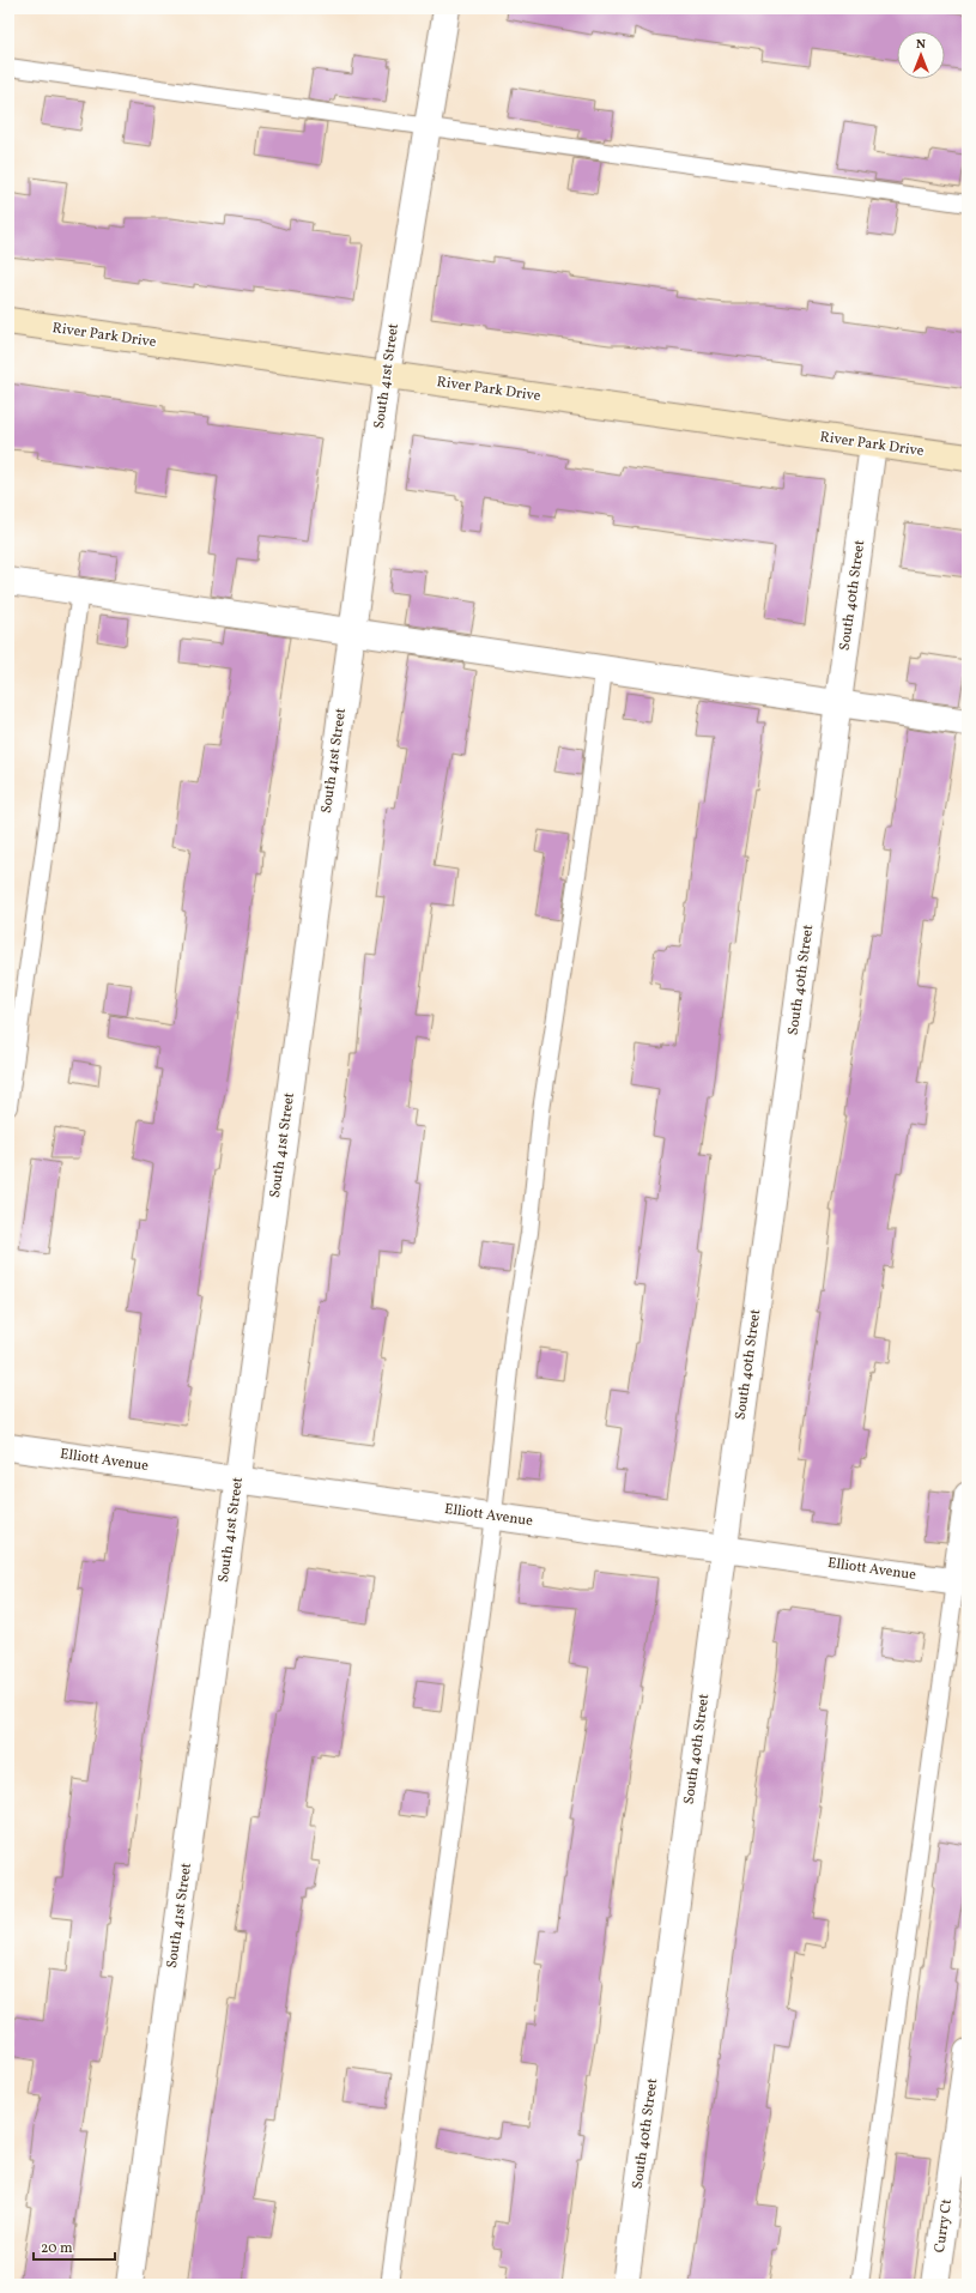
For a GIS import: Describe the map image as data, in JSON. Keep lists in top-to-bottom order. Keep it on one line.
{"streets":{"street":["River Park Drive","South 41st Street","South 40th Street","Elliott Avenue","Curry Ct"]},"crossings":[["River Park Drive","South 41st Street"],["River Park Drive","South 40th Street"],["South 41st Street","Elliott Avenue"],["South 40th Street","Elliott Avenue"]],"scale_bar":"20 m","north":"top"}
